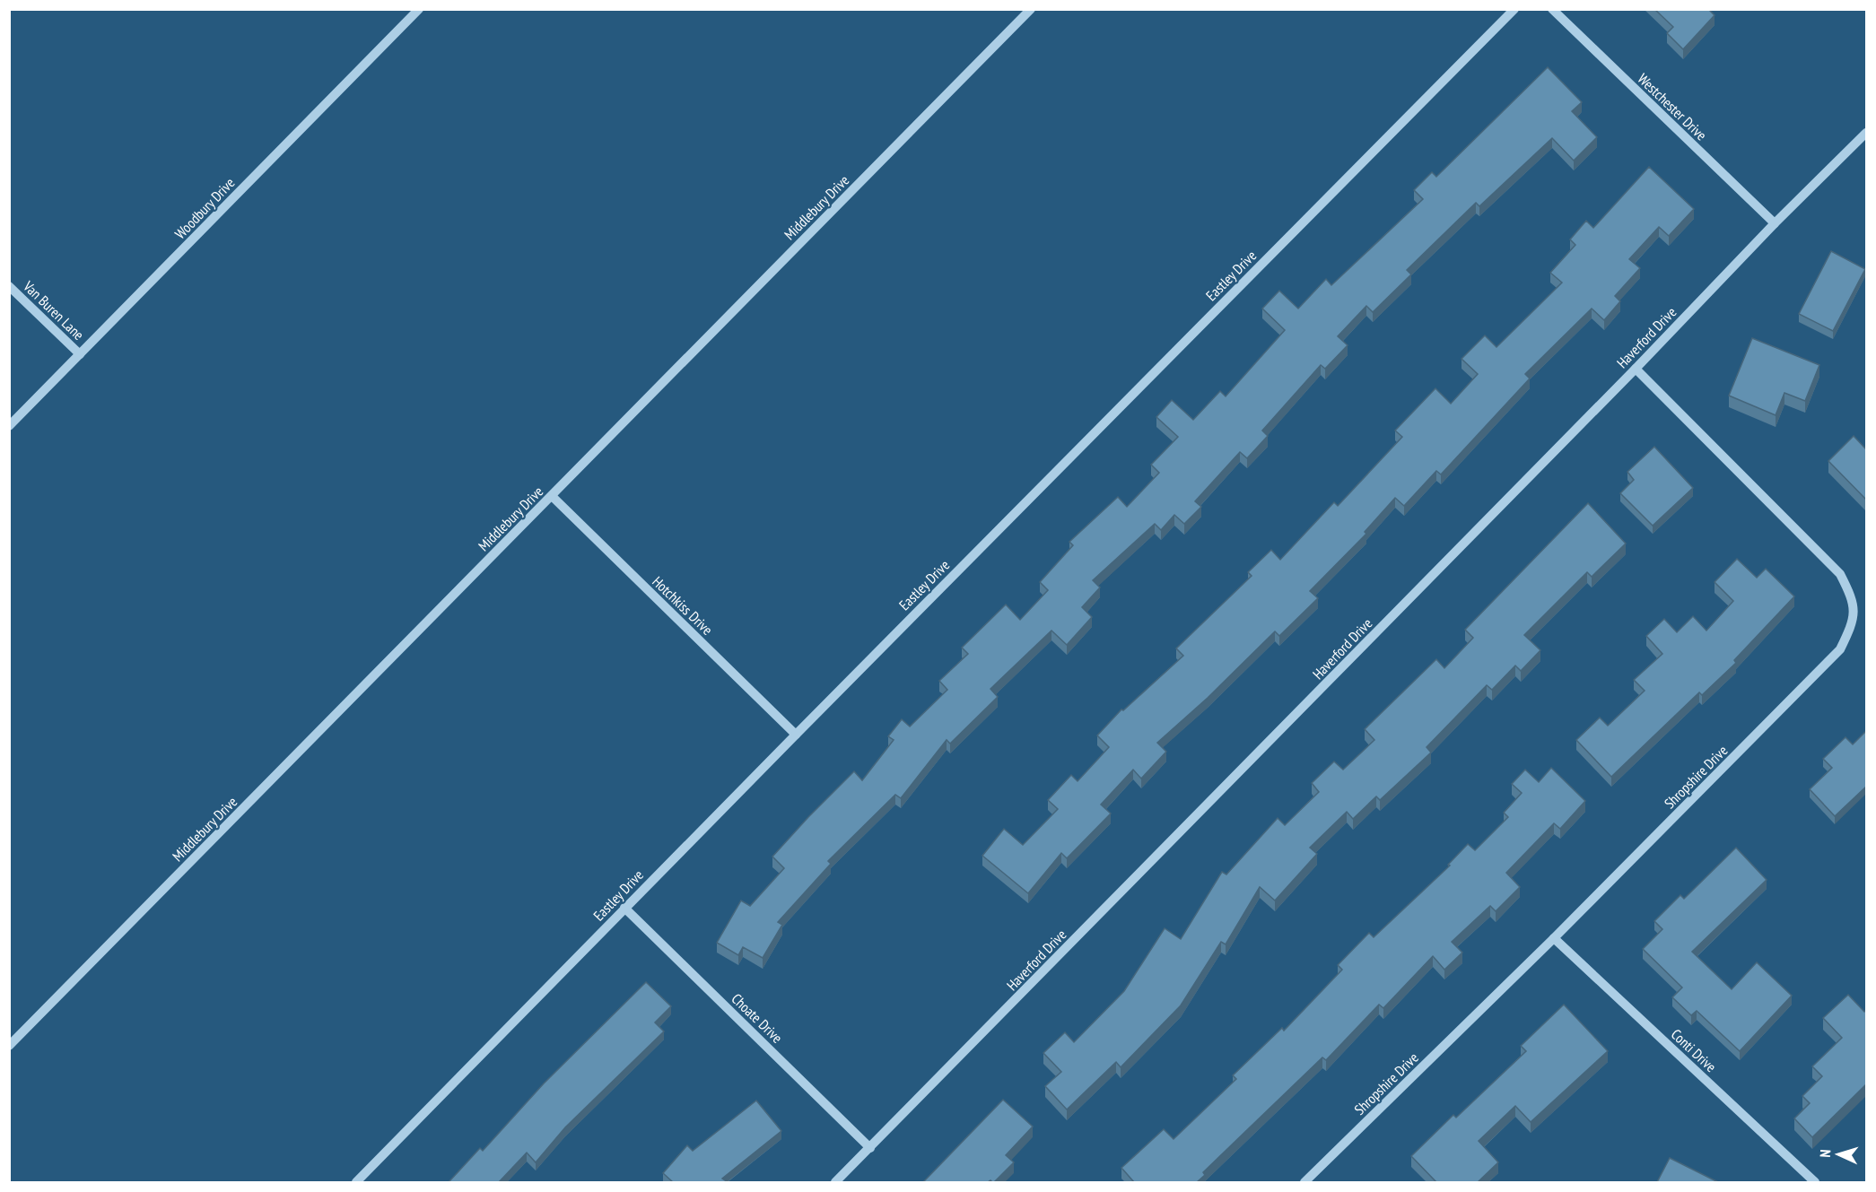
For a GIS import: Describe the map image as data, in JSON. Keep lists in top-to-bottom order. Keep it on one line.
{"streets":{"street":["Westchester Drive","Middlebury Drive","Woodbury Drive","Eastley Drive","Van Buren Lane","Haverford Drive","Hotchkiss Drive","Shropshire Drive","Choate Drive","Conti Drive"]},"crossings":[["Westchester Drive","Haverford Drive"],["Middlebury Drive","Hotchkiss Drive"],["Woodbury Drive","Van Buren Lane"],["Eastley Drive","Hotchkiss Drive"],["Eastley Drive","Choate Drive"],["Haverford Drive","Shropshire Drive"],["Haverford Drive","Choate Drive"],["Shropshire Drive","Conti Drive"]],"north":"left"}
